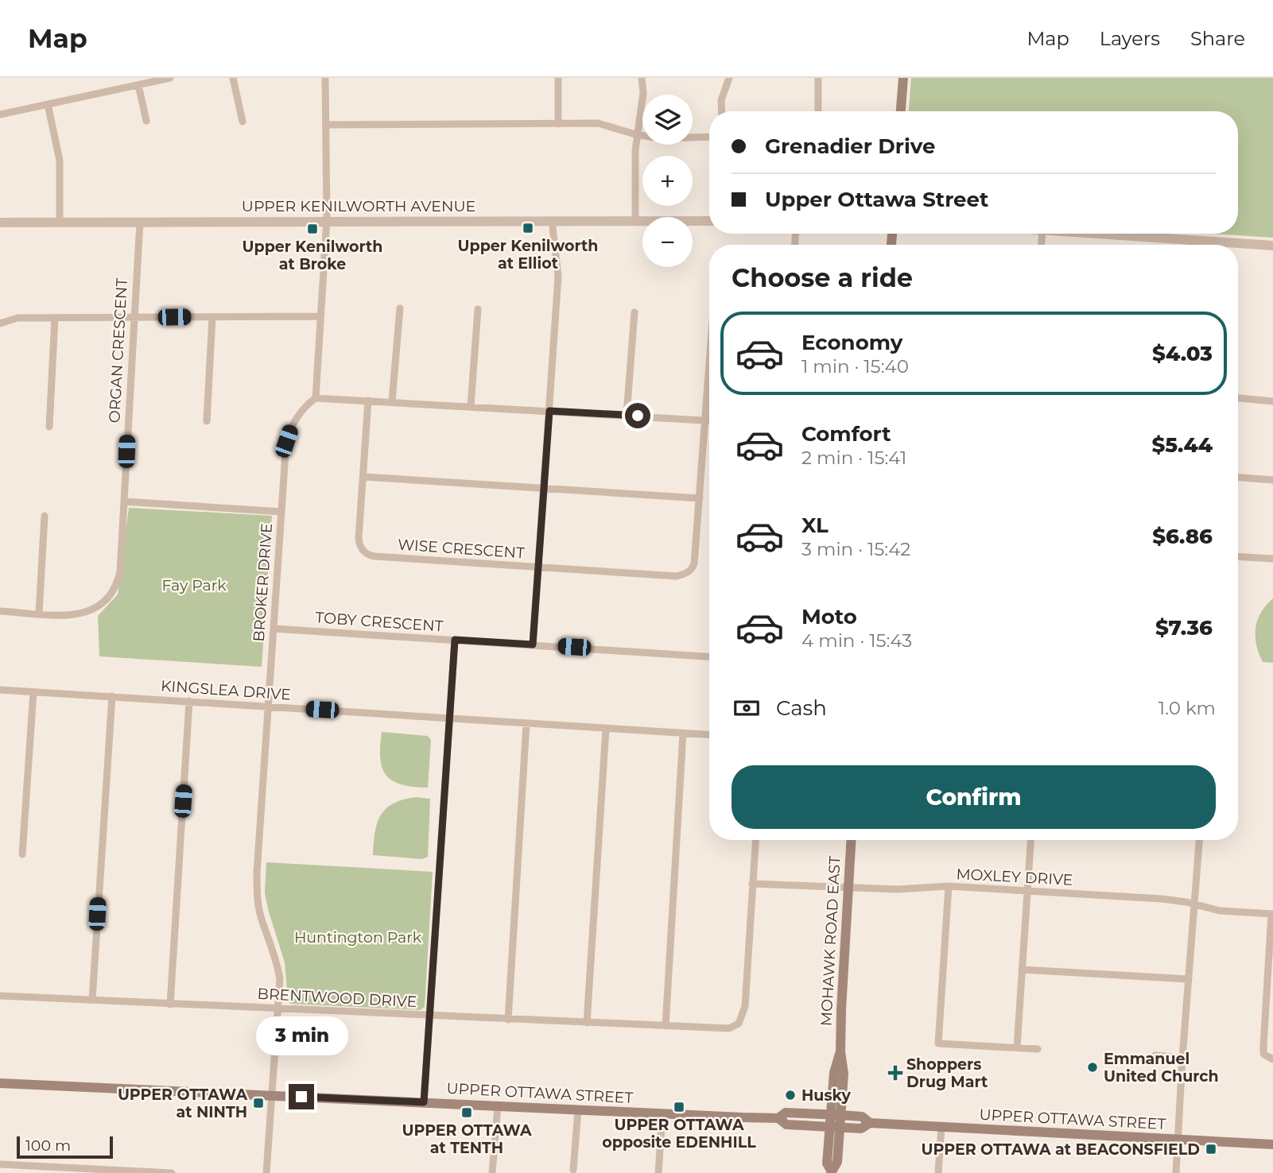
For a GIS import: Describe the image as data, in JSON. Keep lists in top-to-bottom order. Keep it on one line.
{"streets":{"main road":["MOHAWK ROAD EAST","UPPER OTTAWA STREET"],"street":["UPPER KENILWORTH AVENUE","ORGAN CRESCENT","WISE CRESCENT","BROKER DRIVE","TOBY CRESCENT","KINGSLEA DRIVE","MOXLEY DRIVE","BRENTWOOD DRIVE"]},"crossings":[["UPPER KENILWORTH AVENUE","ORGAN CRESCENT"],["BROKER DRIVE","TOBY CRESCENT"],["BROKER DRIVE","KINGSLEA DRIVE"],["BROKER DRIVE","BRENTWOOD DRIVE"],["BROKER DRIVE","UPPER OTTAWA STREET"],["MOXLEY DRIVE","MOHAWK ROAD EAST"],["MOXLEY DRIVE","BRENTWOOD DRIVE"],["MOHAWK ROAD EAST","UPPER OTTAWA STREET"]],"parks":["Fay Park","Huntington Park"],"places":{"transit":["Upper Kenilworth at Elliot","Upper Kenilworth at Broke","UPPER OTTAWA at NINTH","UPPER OTTAWA opposite EDENHILL","UPPER OTTAWA at TENTH","UPPER OTTAWA at BEACONSFIELD"],"other":["Emmanuel United Church","Husky"],"health":["Shoppers Drug Mart"]},"scale_bar":"100 m","page":{"header":"Map","nav":["Map","Layers","Share"],"map_buttons":["+","−"],"banner":["Grenadier Drive","Upper Ottawa Street"],"heading":"Choose a ride","list":[{"name":"Economy","note":"1 min · 15:40","value":"$4.03"},{"name":"Comfort","note":"2 min · 15:41","value":"$5.44"},{"name":"XL","note":"3 min · 15:42","value":"$6.86"},{"name":"Moto","note":"4 min · 15:43","value":"$7.36"}],"pay":["Cash","1.0 km"],"buttons":"Confirm","bubble":"3 min","scale":"100 m"}}
